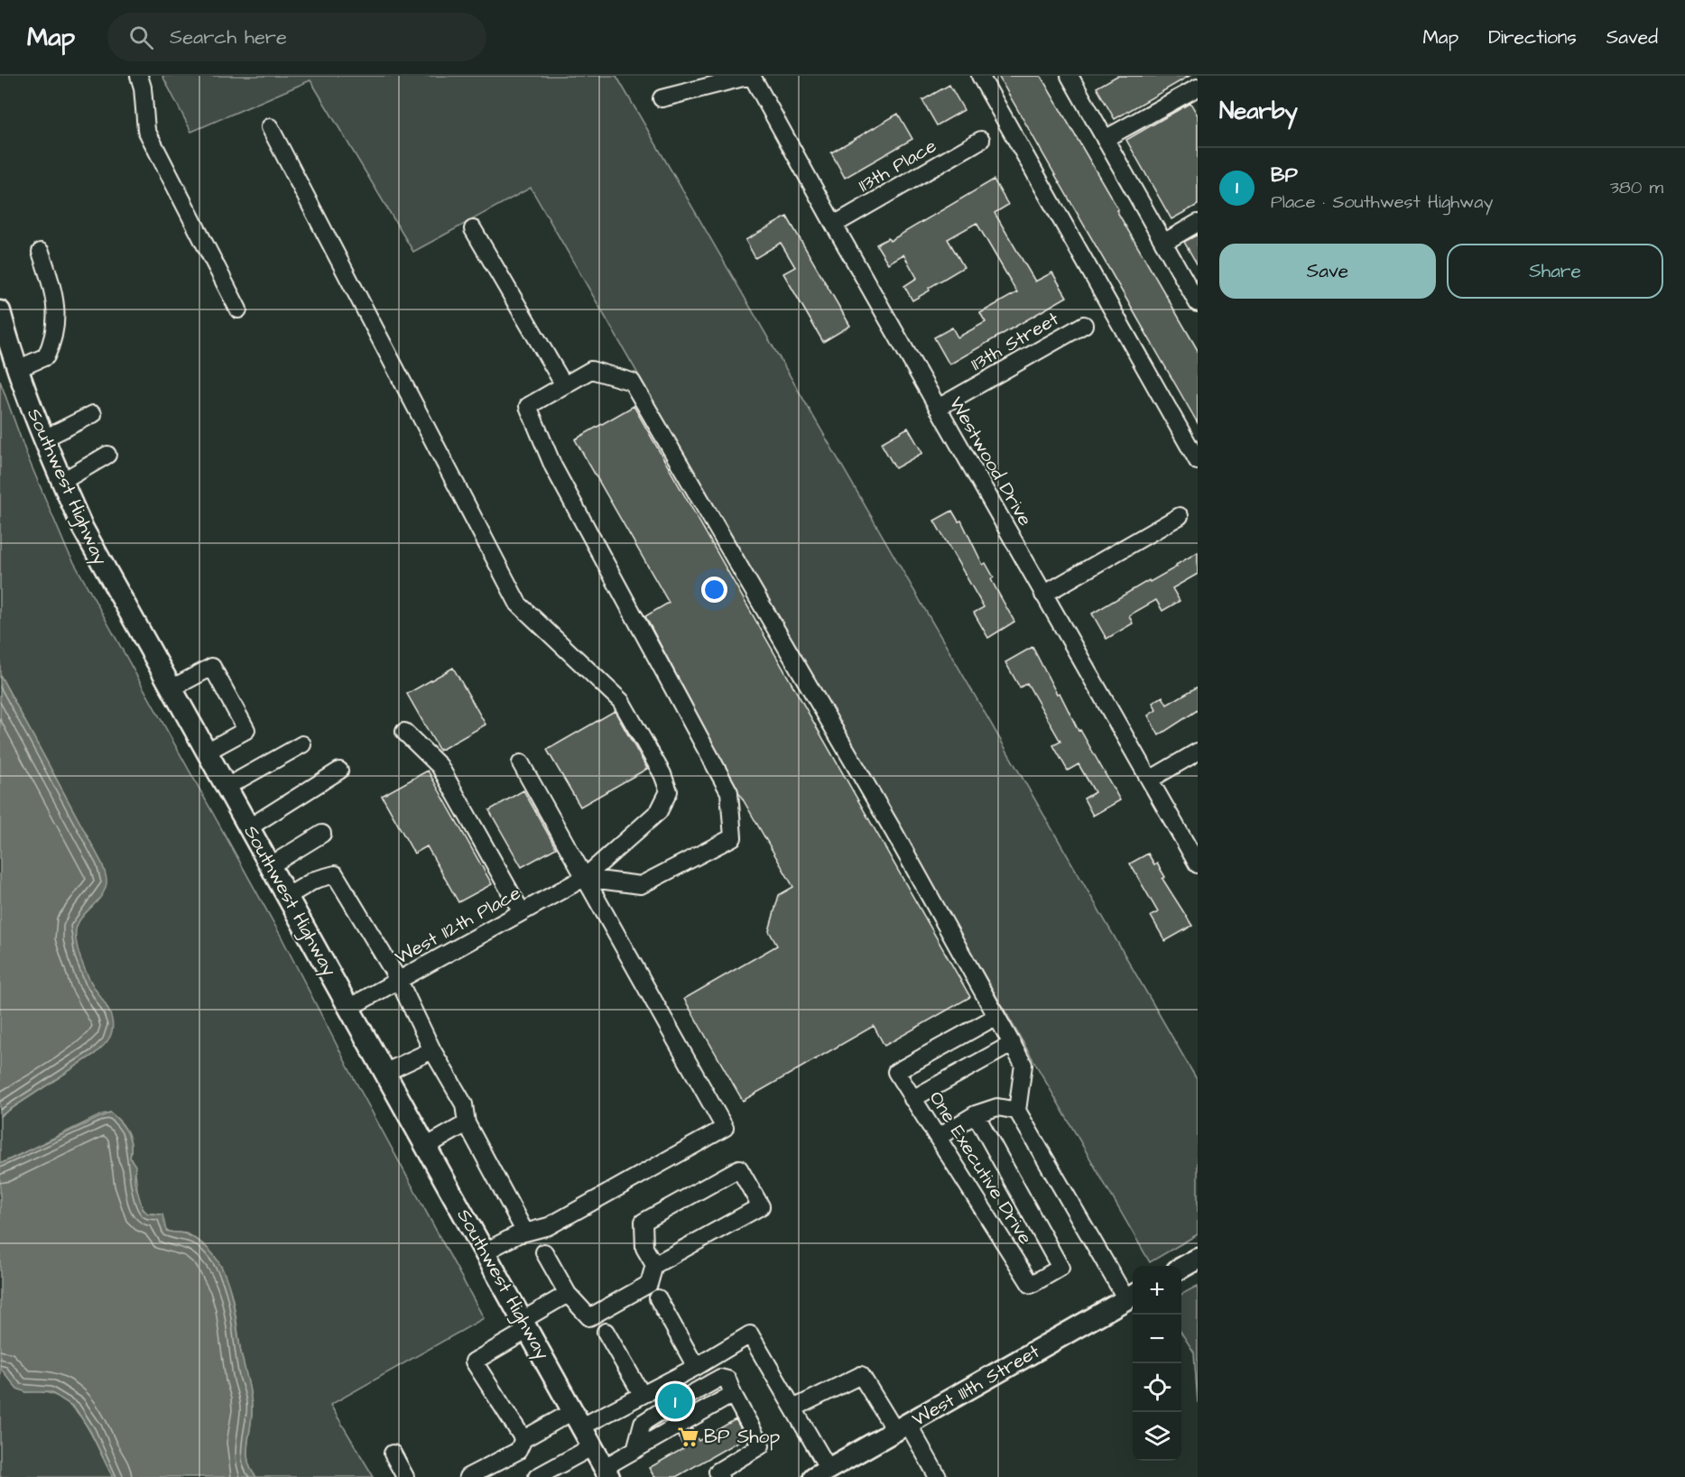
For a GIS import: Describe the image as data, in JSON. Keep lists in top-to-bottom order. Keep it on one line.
{"streets":{"main road":["Southwest Highway","West 111th Street"],"street":["113th Place","113th Street","Westwood Drive","West 112th Place","One Executive Drive"]},"crossings":[["113th Place","Westwood Drive"],["113th Street","Westwood Drive"],["Southwest Highway","West 112th Place"]],"places":{"supermarket":["BP Shop"]},"page":{"header":"Map","search":"Search here","nav":["Map","Directions","Saved"],"heading":"Nearby","list":[{"mark":"1","name":"BP","note":"Place · Southwest Highway","value":"380 m"}],"buttons":["Save","Share"],"map_buttons":["+","−"],"pins":"1"}}
